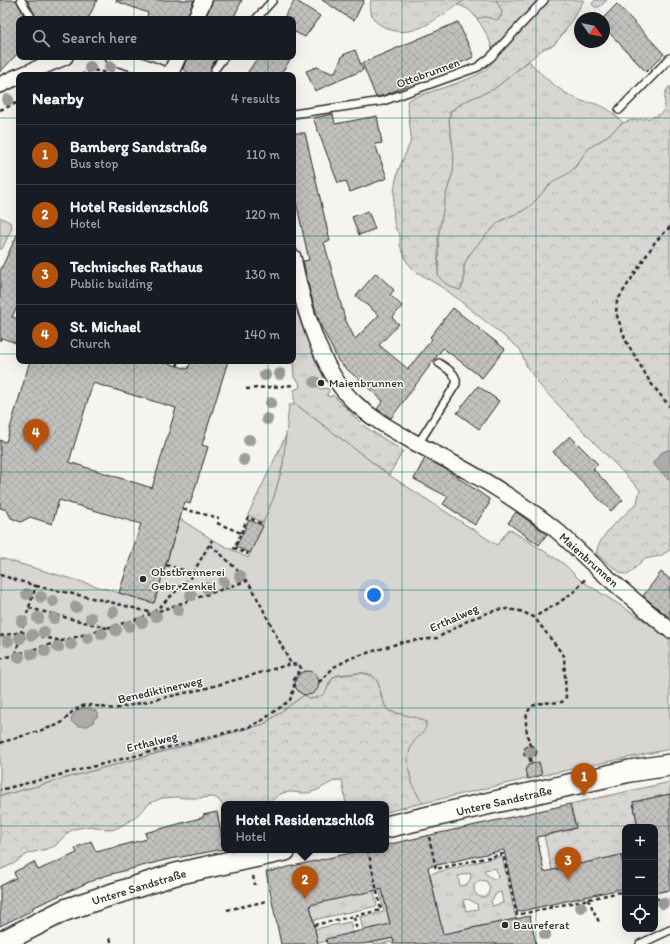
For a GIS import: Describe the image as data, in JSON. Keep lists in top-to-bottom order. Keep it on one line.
{"streets":{"street":["Maienbrunnen","Untere Sandstraße"],"lane":["Ottobrunnen"],"path":["Erthalweg","Benediktinerweg"]},"crossings":[["Erthalweg","Benediktinerweg"]],"places":["Maienbrunnen","Obstbrennerei Gebr. Zenkel","Baureferat"],"north":"bottom right","page":{"search":"Search here","heading":["Nearby","4 results"],"list":[{"mark":"1","name":"Bamberg Sandstraße","note":"Bus stop","value":"110 m"},{"mark":"2","name":"Hotel Residenzschloß","note":"Hotel","value":"120 m"},{"mark":"3","name":"Technisches Rathaus","note":"Public building","value":"130 m"},{"mark":"4","name":"St. Michael","note":"Church","value":"140 m"}],"pins":["4","1","3","2"],"popup":["Hotel Residenzschloß","Hotel"],"map_buttons":["+","−"]}}
